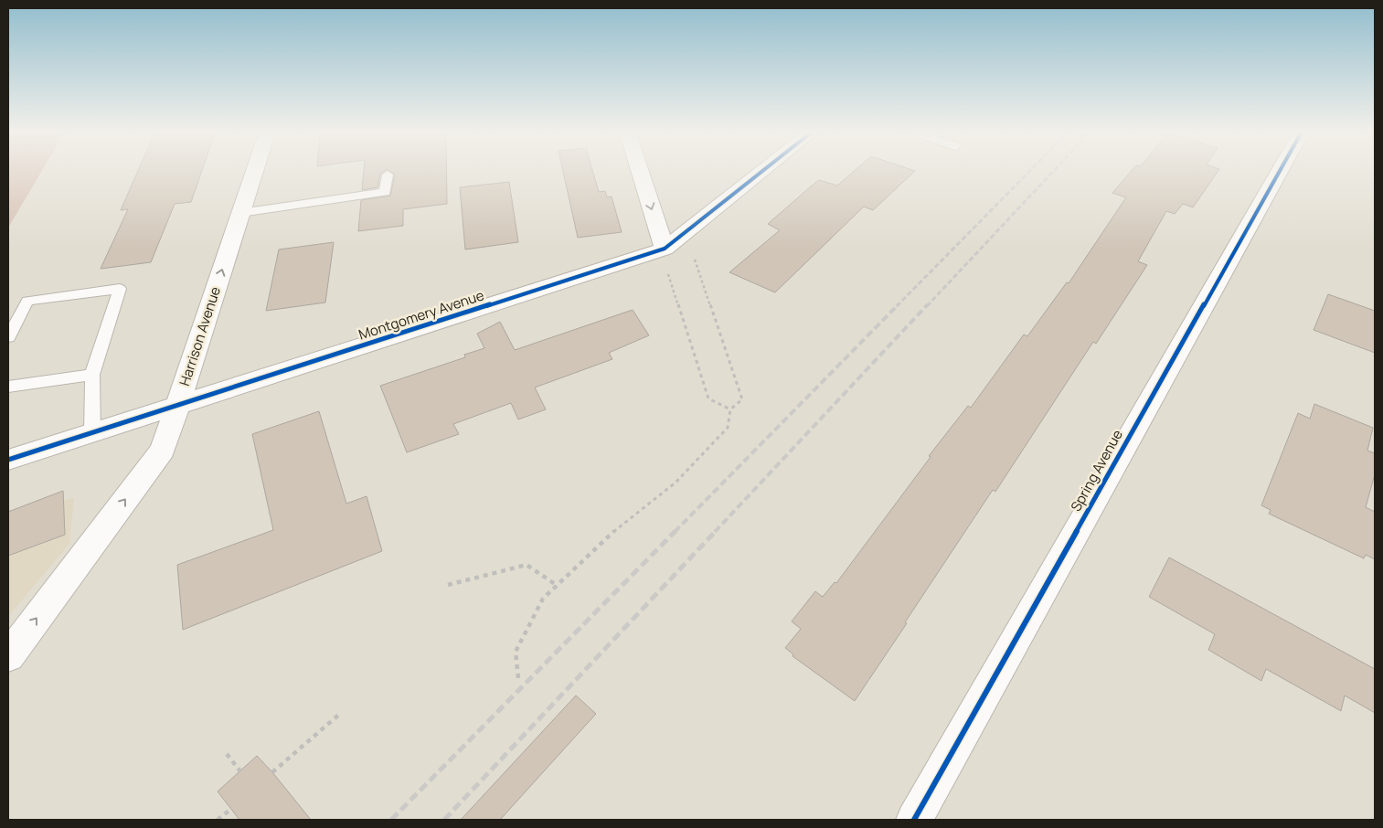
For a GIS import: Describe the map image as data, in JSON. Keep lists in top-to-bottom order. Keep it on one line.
{"streets":{"street":["Montgomery Avenue","Harrison Avenue","Spring Avenue"]},"crossings":[["Montgomery Avenue","Harrison Avenue"]],"one_way":["Harrison Avenue"]}
